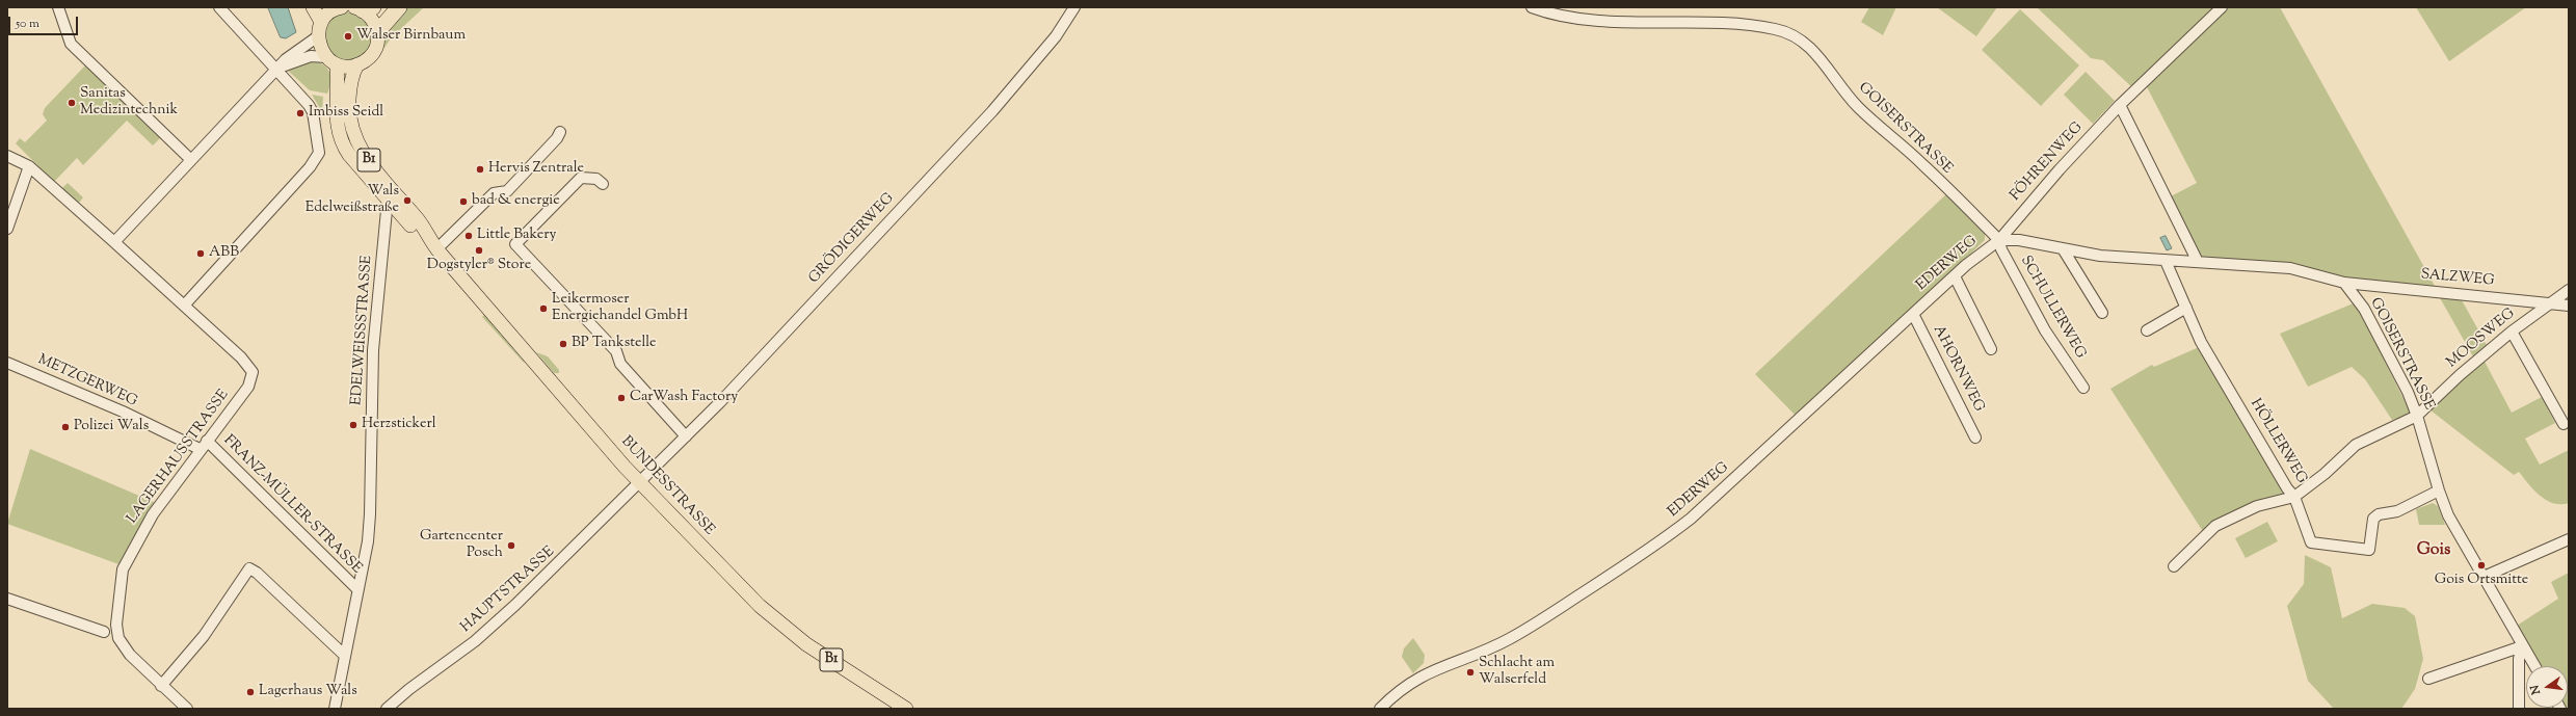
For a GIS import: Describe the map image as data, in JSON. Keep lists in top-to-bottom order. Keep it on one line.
{"streets":{"main road":["B1","BUNDESSTRASSE"],"street":["GOISERSTRASSE","FÖHRENWEG","GRÖDIGERWEG","EDERWEG","SALZWEG","SCHULLERWEG","EDELWEISSSTRASSE","MOOSWEG","AHORNWEG","METZGERWEG","HÖLLERWEG","LAGERHAUSSTRASSE","FRANZ-MÜLLER-STRASSE","HAUPTSTRASSE"]},"crossings":[["GOISERSTRASSE","FÖHRENWEG"],["GOISERSTRASSE","EDERWEG"],["GOISERSTRASSE","SALZWEG"],["GOISERSTRASSE","SCHULLERWEG"],["GOISERSTRASSE","MOOSWEG"],["GOISERSTRASSE","HÖLLERWEG"],["FÖHRENWEG","EDERWEG"],["FÖHRENWEG","SCHULLERWEG"],["GRÖDIGERWEG","BUNDESSTRASSE"],["GRÖDIGERWEG","HAUPTSTRASSE"],["EDERWEG","SCHULLERWEG"],["EDERWEG","AHORNWEG"],["SALZWEG","MOOSWEG"],["EDELWEISSSTRASSE","BUNDESSTRASSE"],["EDELWEISSSTRASSE","FRANZ-MÜLLER-STRASSE"],["MOOSWEG","HÖLLERWEG"],["METZGERWEG","LAGERHAUSSTRASSE"],["METZGERWEG","FRANZ-MÜLLER-STRASSE"],["LAGERHAUSSTRASSE","FRANZ-MÜLLER-STRASSE"],["BUNDESSTRASSE","HAUPTSTRASSE"]],"districts":["Gois"],"places":["Walser Birnbaum","Sanitas Medizintechnik","Imbiss Seidl","Hervis Zentrale","Wals Edelweißstraße","bad & energie","Little Bakery","Dogstyler® Store","ABB","Leikermoser Energiehandel GmbH","BP Tankstelle","CarWash Factory","Herzstickerl","Polizei Wals","Gartencenter Posch","Gois Ortsmitte","Schlacht am Walserfeld","Lagerhaus Wals"],"scale_bar":"50 m","north":"left"}
